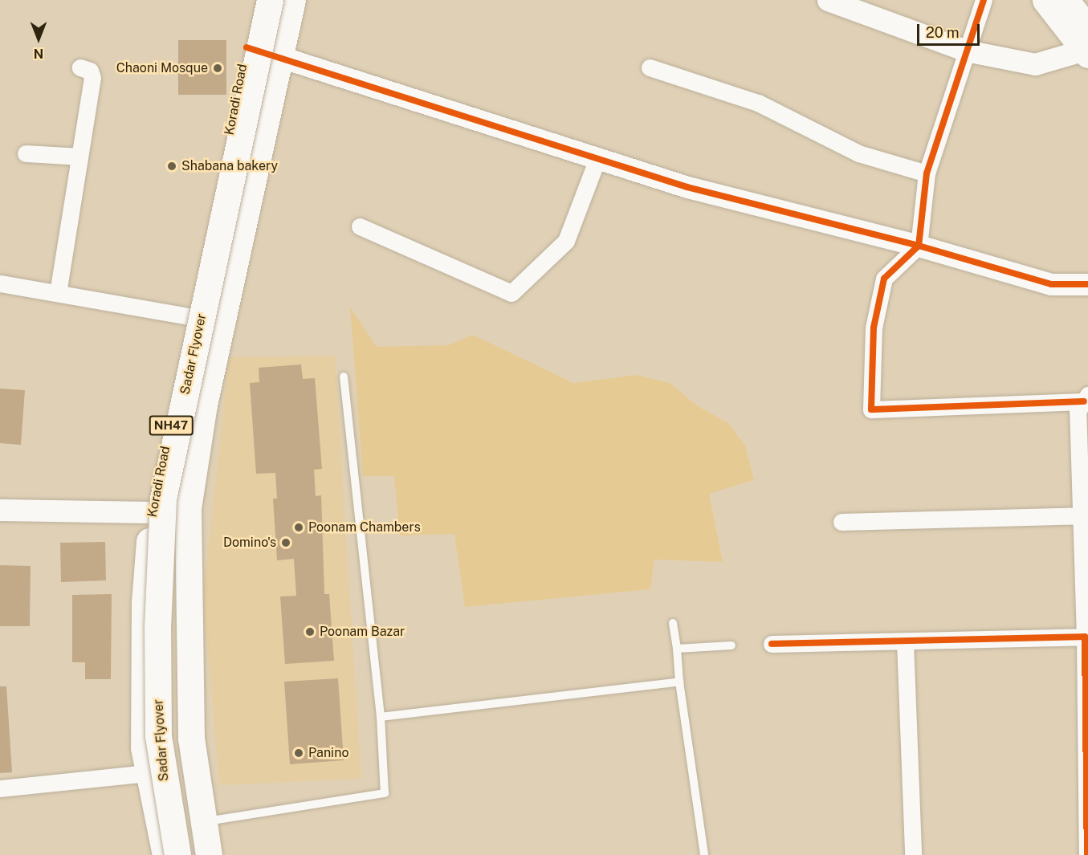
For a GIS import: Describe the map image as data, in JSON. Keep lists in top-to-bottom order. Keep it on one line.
{"streets":{"main road":["Koradi Road","Sadar Flyover","NH47"]},"places":["Chaoni Mosque","Shabana bakery","Poonam Chambers","Domino's","Poonam Bazar","Panino"],"scale_bar":"20 m","north":"bottom"}
